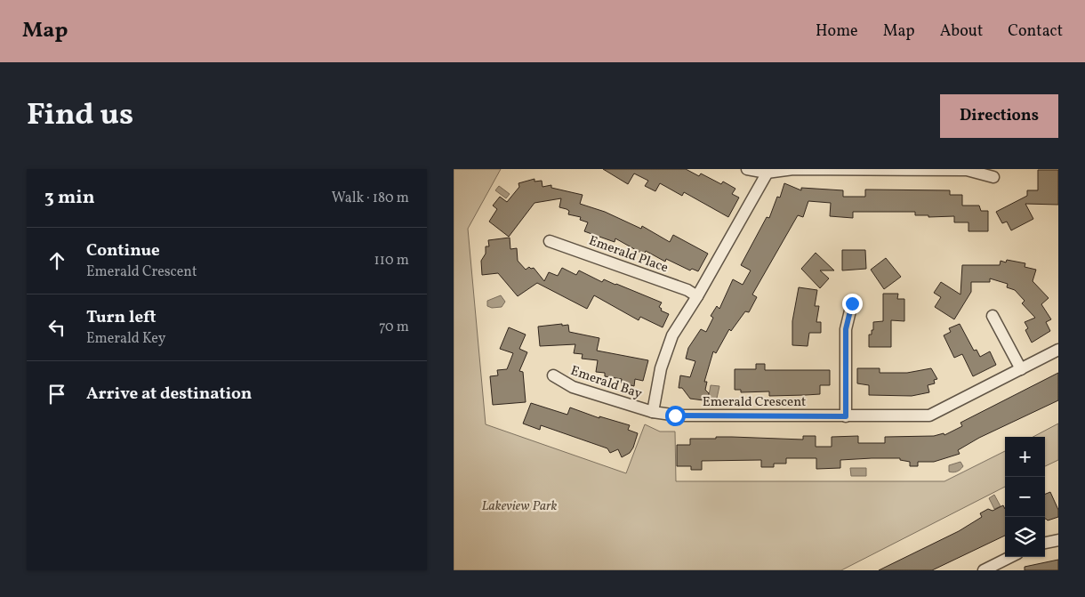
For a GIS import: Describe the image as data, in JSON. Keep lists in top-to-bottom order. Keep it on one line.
{"streets":{"street":["Emerald Place","Emerald Bay","Emerald Crescent"]},"crossings":[["Emerald Bay","Emerald Crescent"]],"parks":["Lakeview Park"],"page":{"header":"Map","nav":["Home","Map","About","Contact"],"title":"Find us","buttons":"Directions","heading":["3 min","Walk · 180 m"],"list":[["Continue","Emerald Crescent","110 m"],["Turn left","Emerald Key","70 m"],"Arrive at destination"],"map_buttons":["+","−"]}}
